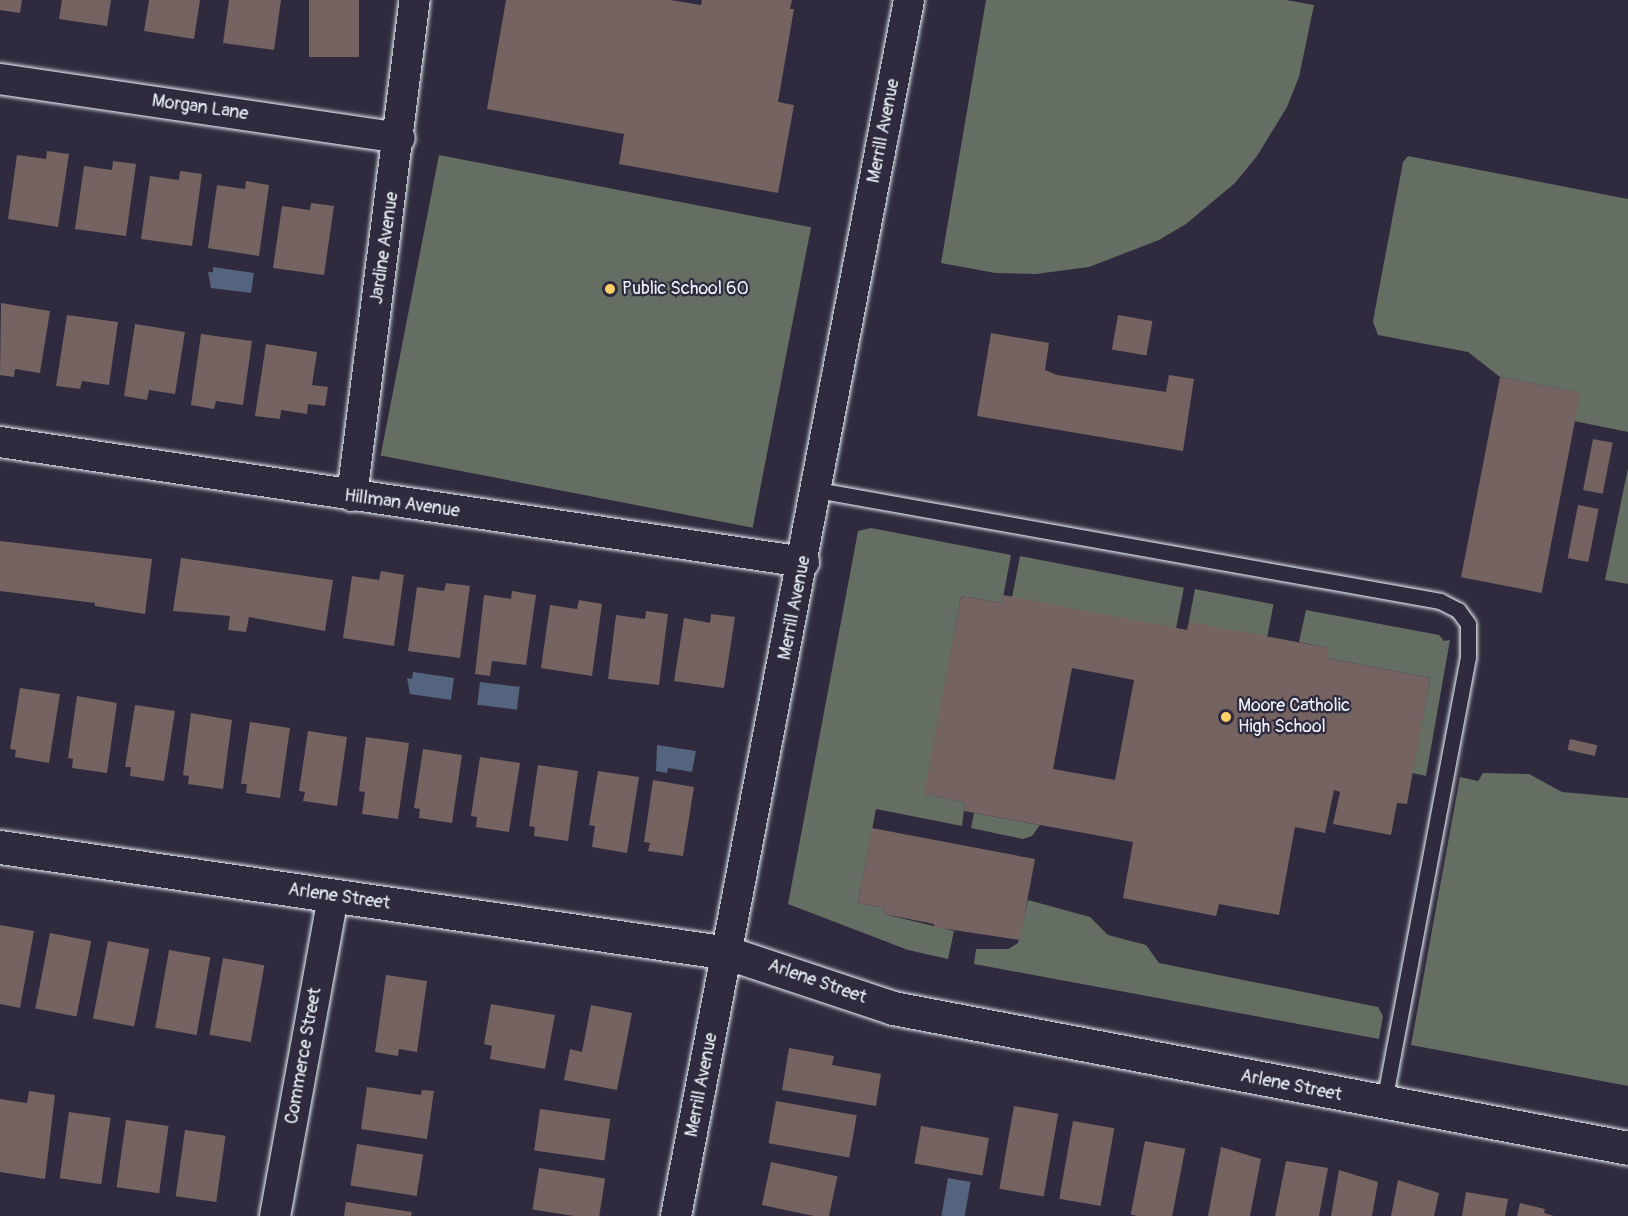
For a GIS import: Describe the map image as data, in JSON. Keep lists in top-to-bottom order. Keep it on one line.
{"streets":{"street":["Morgan Lane","Merrill Avenue","Jardine Avenue","Hillman Avenue","Arlene Street","Commerce Street"]},"crossings":[["Morgan Lane","Jardine Avenue"],["Merrill Avenue","Hillman Avenue"],["Merrill Avenue","Arlene Street"],["Jardine Avenue","Hillman Avenue"],["Arlene Street","Commerce Street"]],"places":["Public School 60","Moore Catholic High School"]}
